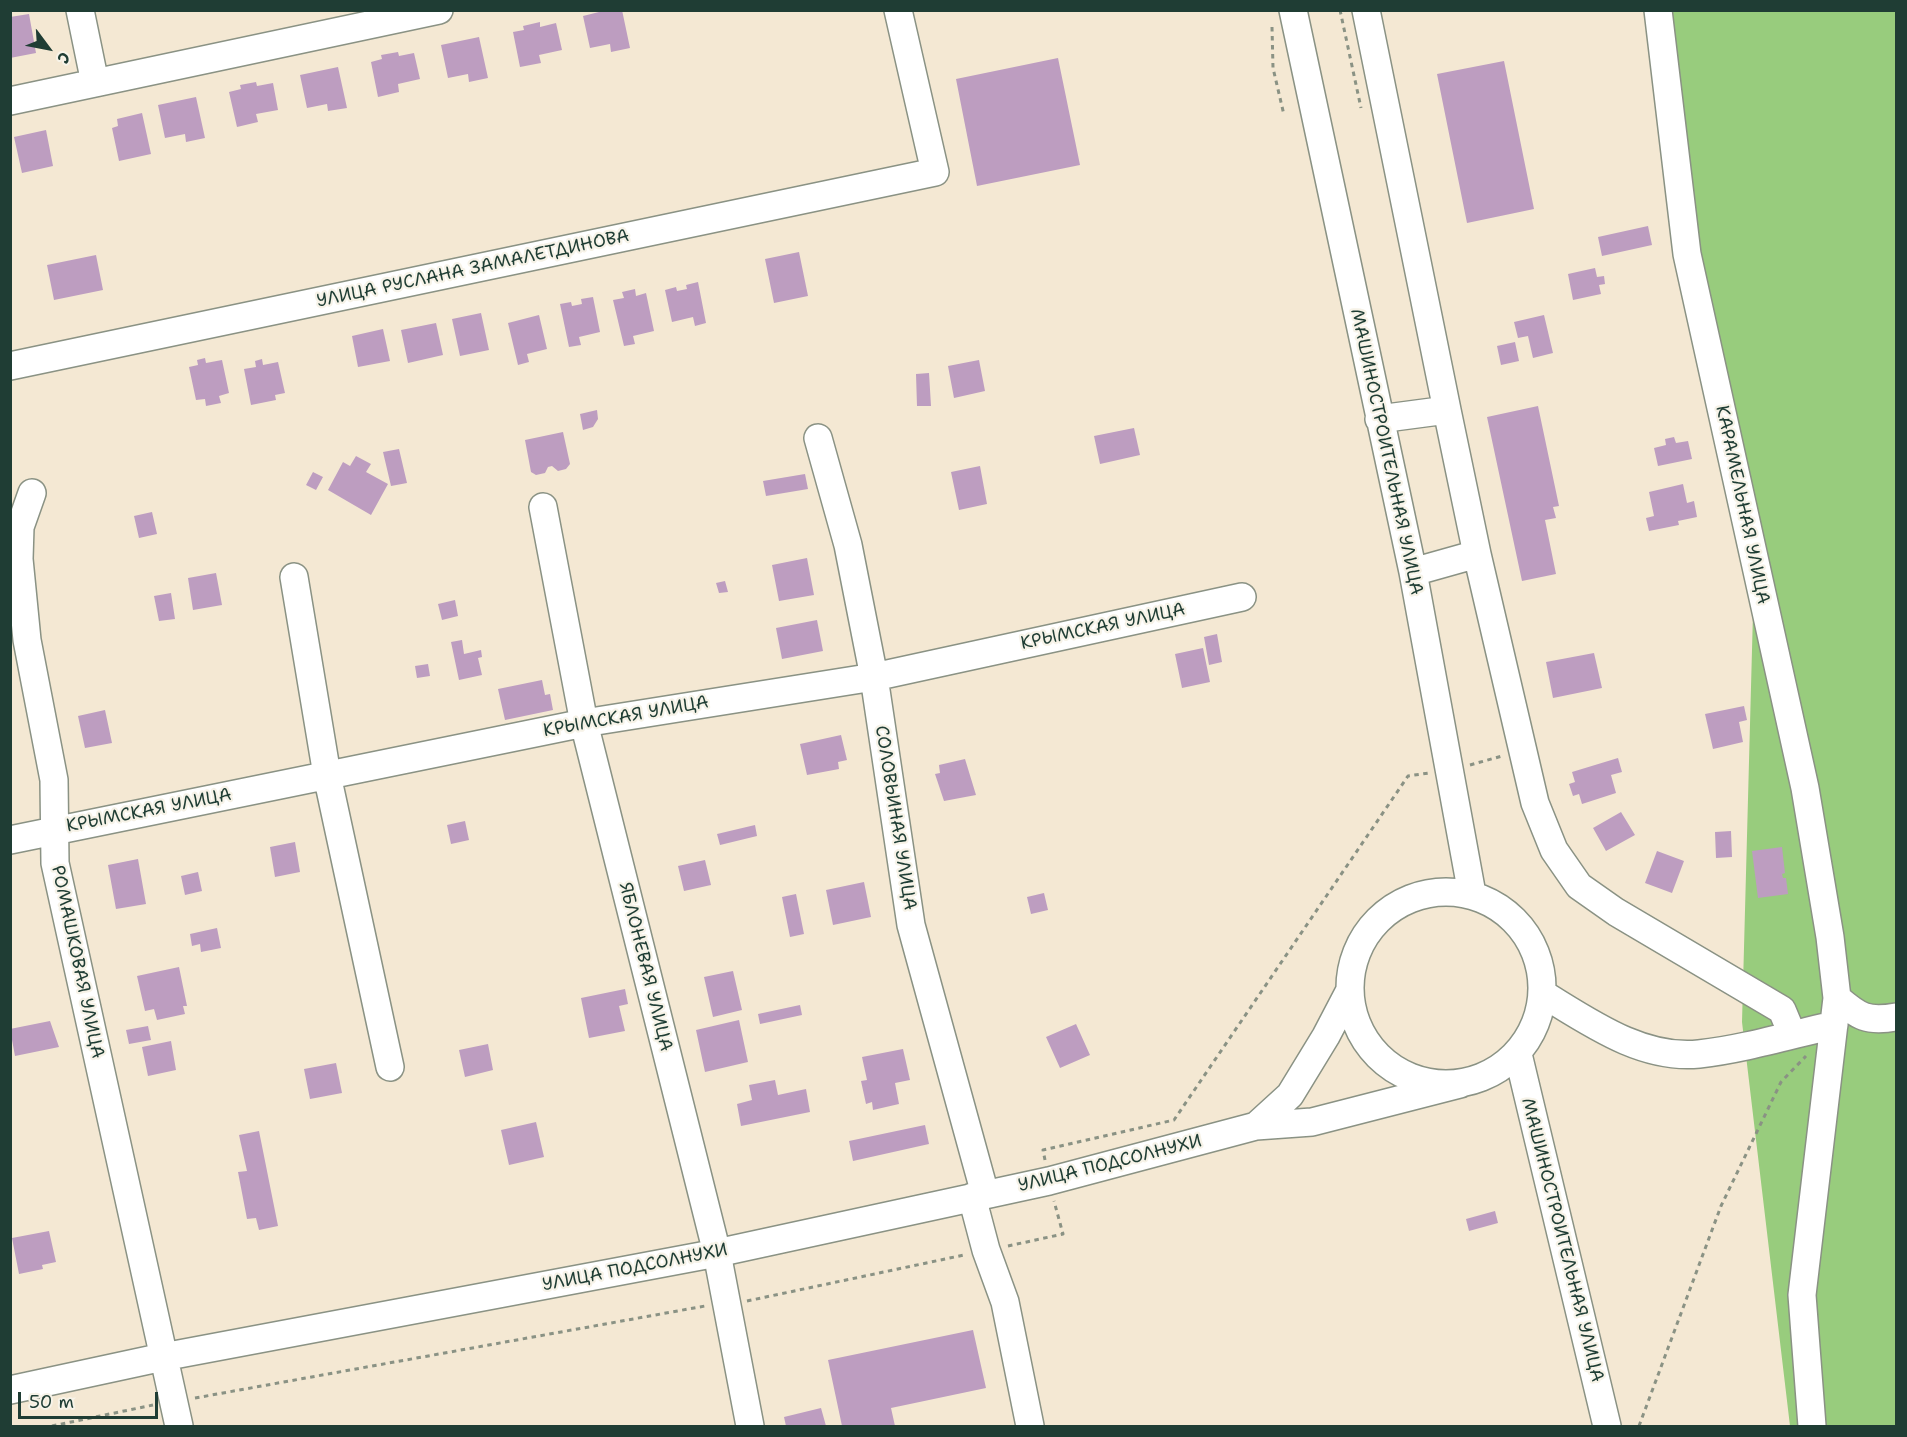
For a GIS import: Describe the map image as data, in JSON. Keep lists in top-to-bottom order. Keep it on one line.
{"streets":{"street":["УЛИЦА РУСЛАНА ЗАМАЛЕТДИНОВА","МАШИНОСТРОИТЕЛЬНАЯ УЛИЦА","КАРАМЕЛЬНАЯ УЛИЦА","КРЫМСКАЯ УЛИЦА","СОЛОВЬИНАЯ УЛИЦА","РОМАШКОВАЯ УЛИЦА","ЯБЛОНЕВАЯ УЛИЦА","УЛИЦА ПОДСОЛНУХИ"]},"crossings":[["МАШИНОСТРОИТЕЛЬНАЯ УЛИЦА","УЛИЦА ПОДСОЛНУХИ"],["КРЫМСКАЯ УЛИЦА","СОЛОВЬИНАЯ УЛИЦА"],["КРЫМСКАЯ УЛИЦА","РОМАШКОВАЯ УЛИЦА"],["КРЫМСКАЯ УЛИЦА","ЯБЛОНЕВАЯ УЛИЦА"],["СОЛОВЬИНАЯ УЛИЦА","УЛИЦА ПОДСОЛНУХИ"],["РОМАШКОВАЯ УЛИЦА","УЛИЦА ПОДСОЛНУХИ"],["ЯБЛОНЕВАЯ УЛИЦА","УЛИЦА ПОДСОЛНУХИ"]],"scale_bar":"50 m","north":"bottom right"}
